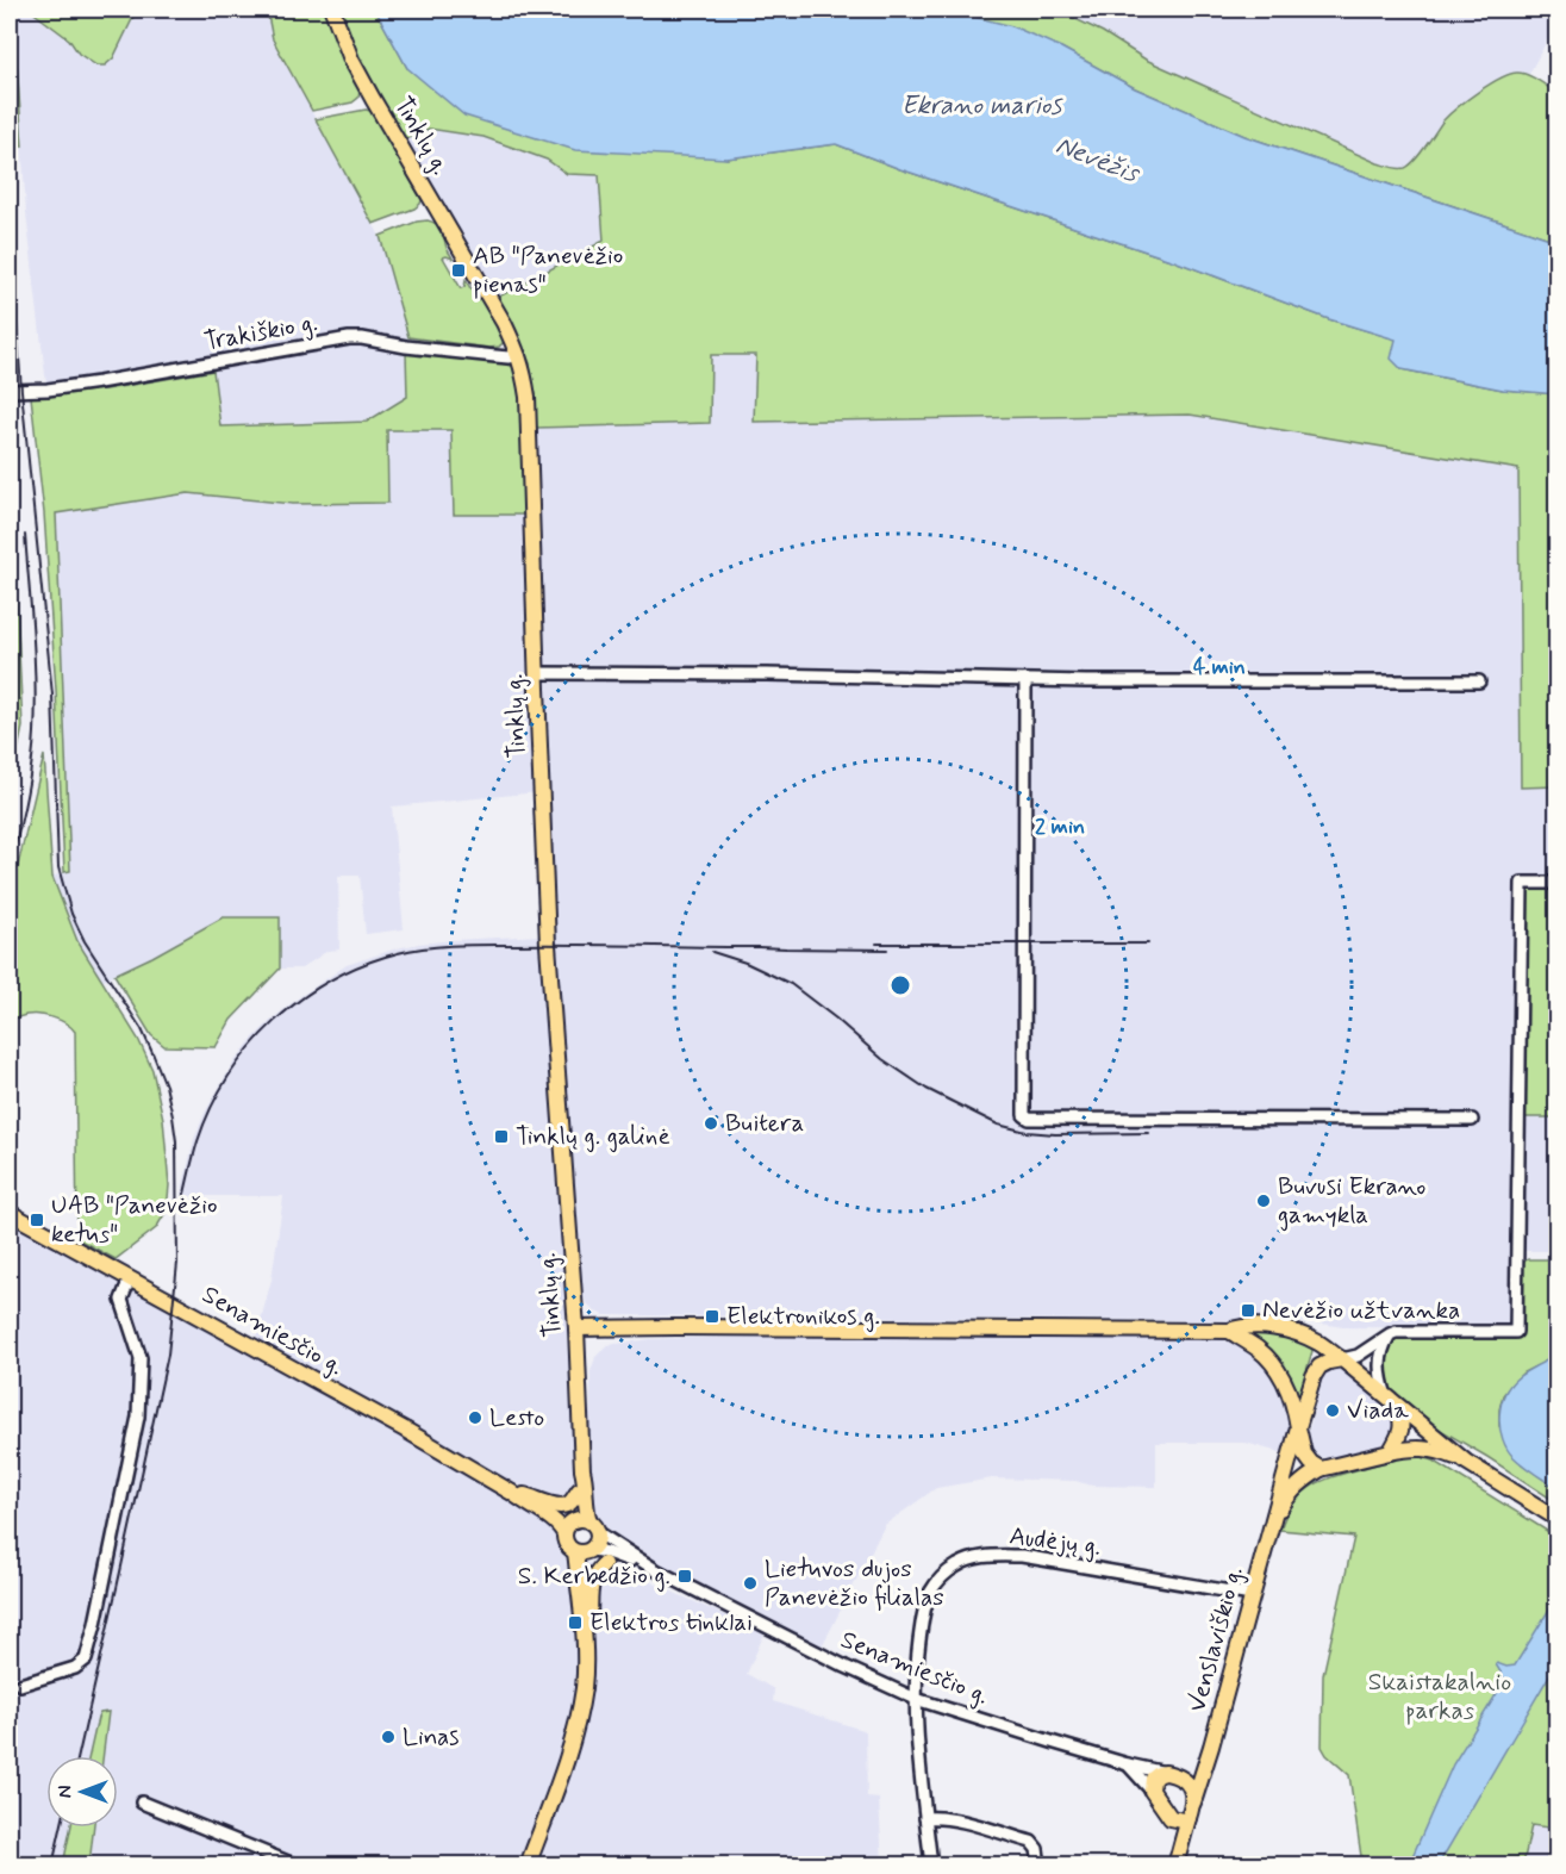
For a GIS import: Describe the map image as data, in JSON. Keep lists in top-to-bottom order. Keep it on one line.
{"streets":{"main road":["Tinklų g.","Senamiesčio g.","Venslaviškio g."],"street":["Trakiškio g.","Audėjų g."]},"crossings":[["Tinklų g.","Trakiškio g."],["Tinklų g.","Senamiesčio g."],["Senamiesčio g.","Audėjų g."],["Senamiesčio g.","Venslaviškio g."],["Audėjų g.","Venslaviškio g."]],"water":["Ekrano marios","Nevėžis"],"parks":["Skaistakalnio parkas"],"places":{"transit":["AB \"Panevėžio pienas\"","Tinklų g. galinė","UAB \"Panevėžio ketus\"","Nevėžio užtvanka","Elektronikos g.","S. Kerbedžio g.","Elektros tinklai"],"other":["Buitera","Buvusi Ekrano gamykla","Viada","Lesto","Lietuvos dujos Panevėžio filialas","Linas"]},"north":"left","rings":["4 min","2 min"]}
